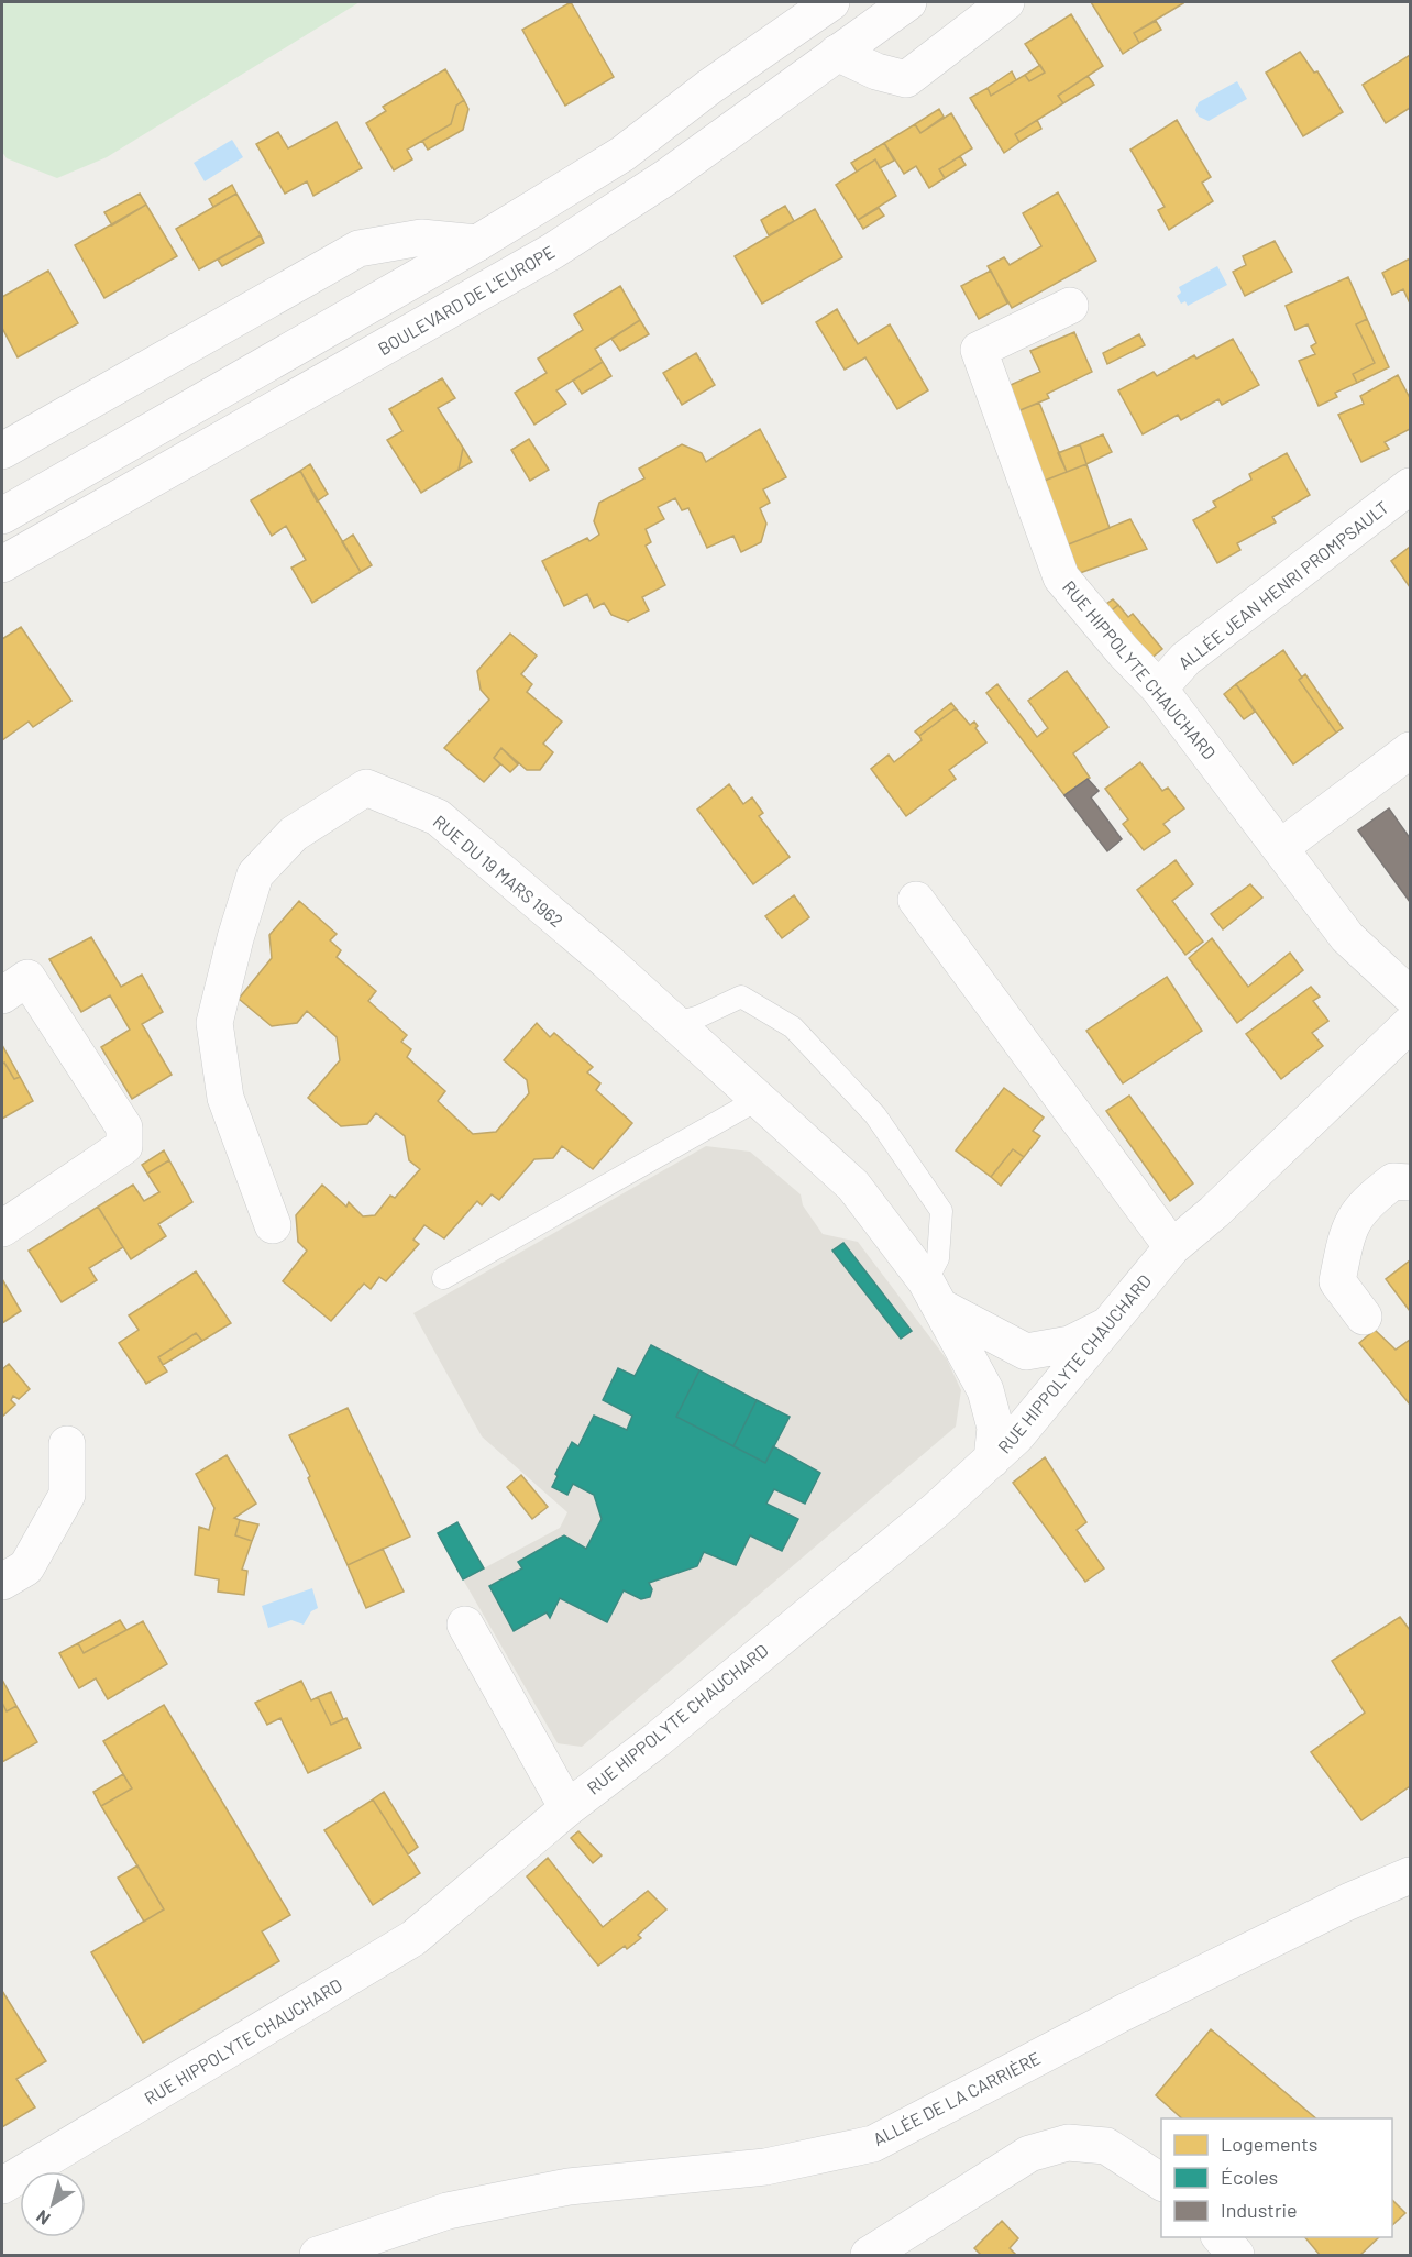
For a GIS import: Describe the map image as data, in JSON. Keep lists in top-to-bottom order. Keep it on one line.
{"streets":{"street":["BOULEVARD DE L'EUROPE","ALLÉE JEAN HENRI PROMPSAULT","RUE HIPPOLYTE CHAUCHARD","RUE DU 19 MARS 1962","ALLÉE DE LA CARRIÈRE"]},"crossings":[["ALLÉE JEAN HENRI PROMPSAULT","RUE HIPPOLYTE CHAUCHARD"],["RUE HIPPOLYTE CHAUCHARD","RUE DU 19 MARS 1962"]],"legend":["Logements","Écoles","Industrie"],"north":"bottom left"}
